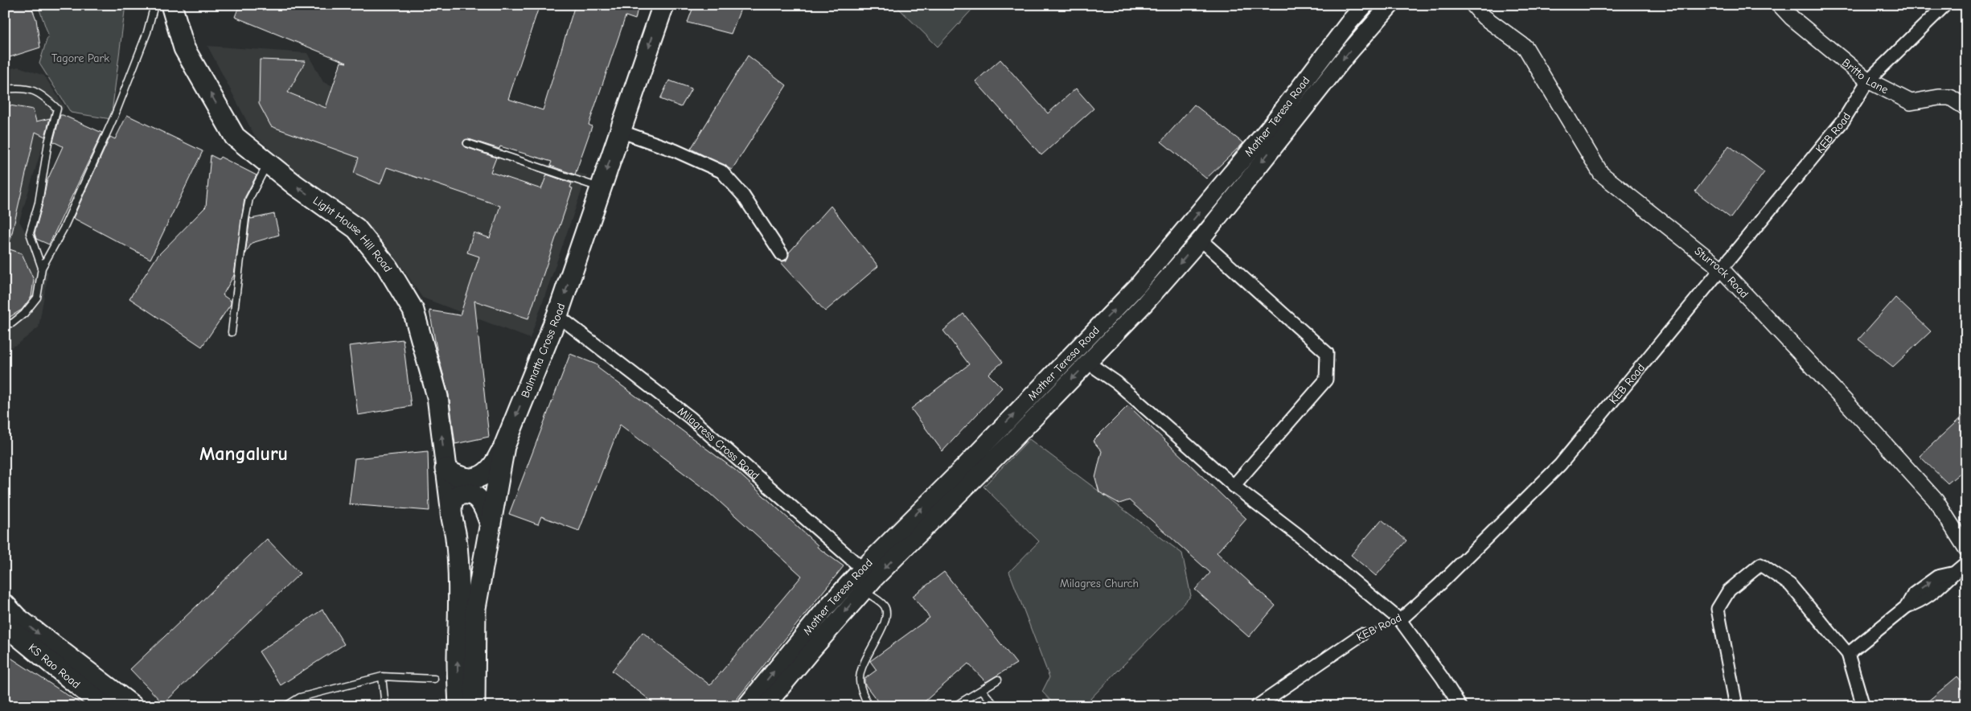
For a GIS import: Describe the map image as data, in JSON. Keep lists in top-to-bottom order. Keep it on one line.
{"streets":{"main road":["Mother Teresa Road","Light House Hill Road","Balmatta Cross Road","KS Rao Road"],"street":["Britto Lane","KEB Road","Sturrock Road","Milagress Cross Road"]},"crossings":[["Britto Lane","KEB Road"],["Mother Teresa Road","Milagress Cross Road"],["KEB Road","Sturrock Road"],["Balmatta Cross Road","Milagress Cross Road"]],"one_way":["Light House Hill Road","Balmatta Cross Road"],"districts":["Mangaluru"],"parks":["Tagore Park","Milagres Church"]}
